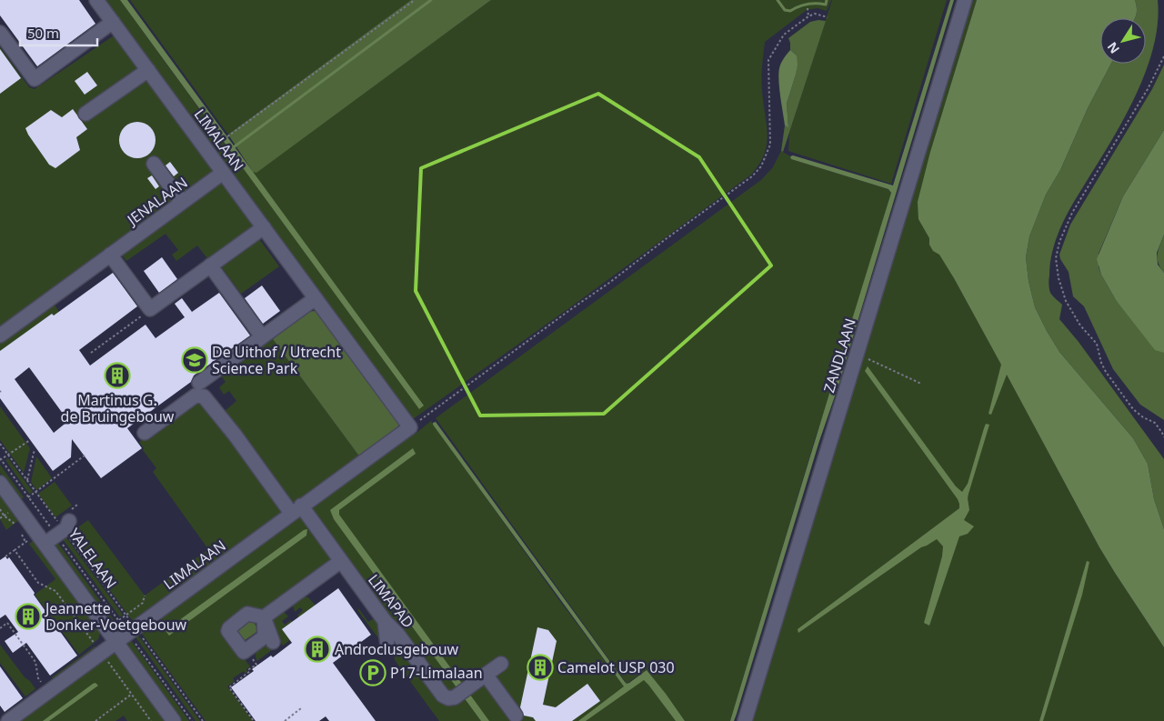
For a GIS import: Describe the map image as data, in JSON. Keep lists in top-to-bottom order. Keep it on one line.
{"streets":{"street":["LIMALAAN","JENALAAN","ZANDLAAN","YALELAAN","LIMAPAD"]},"crossings":[["LIMALAAN","JENALAAN"],["LIMALAAN","YALELAAN"],["LIMALAAN","LIMAPAD"]],"places":{"school or university":["De Uithof / Utrecht Science Park"],"building":["Martinus G. de Bruingebouw","Jeannette Donker-Voetgebouw","Androclusgebouw","Camelot USP 030"],"parking":["P17-Limalaan"]},"scale_bar":"50 m","north":"bottom left"}
